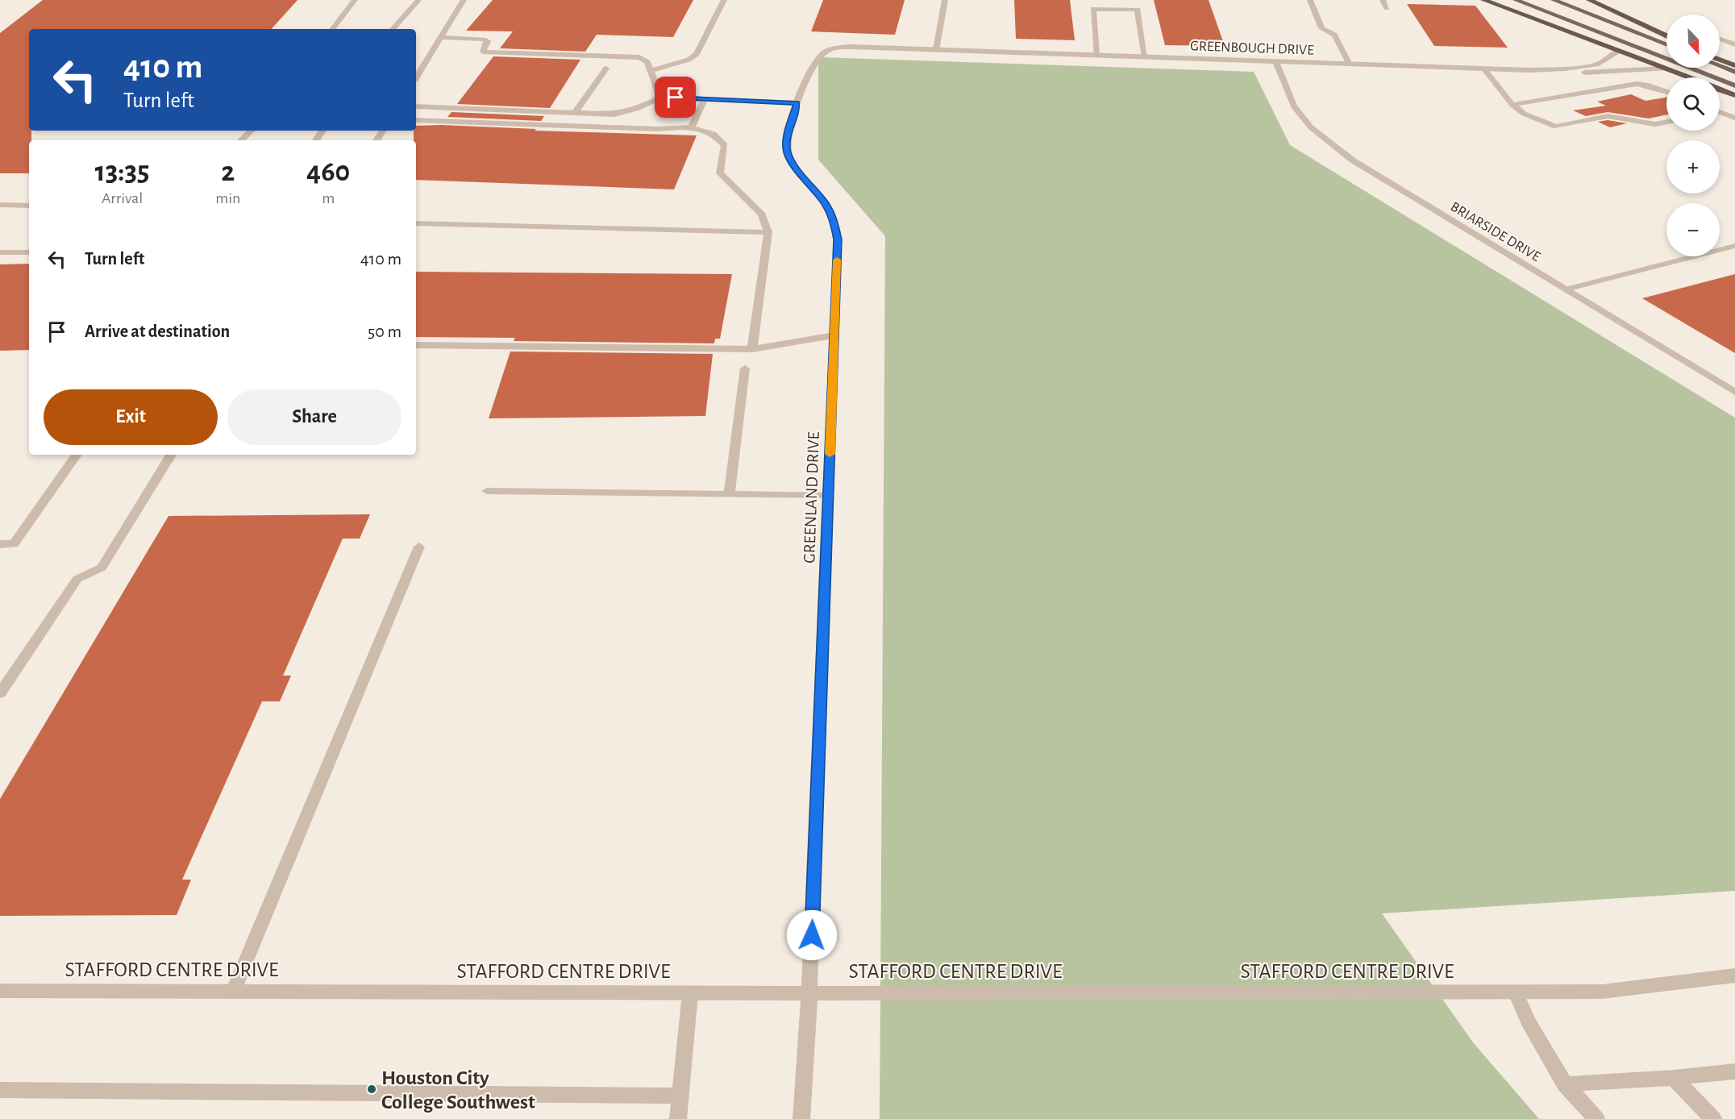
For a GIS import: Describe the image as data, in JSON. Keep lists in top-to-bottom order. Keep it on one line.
{"streets":{"street":["GREENBOUGH DRIVE","BRIARSIDE DRIVE","GREENLAND DRIVE","STAFFORD CENTRE DRIVE"]},"crossings":[["GREENBOUGH DRIVE","BRIARSIDE DRIVE"],["GREENBOUGH DRIVE","GREENLAND DRIVE"],["GREENLAND DRIVE","STAFFORD CENTRE DRIVE"]],"places":["Houston City College Southwest"],"north":"bottom right","page":{"map_buttons":["+","−"],"turn":["410 m","Turn left"],"eta":["13:35","Arrival","2","min","460","m"],"list":[{"name":"Turn left","value":"410 m"},{"name":"Arrive at destination","value":"50 m"}],"buttons":["Exit","Share"]}}
